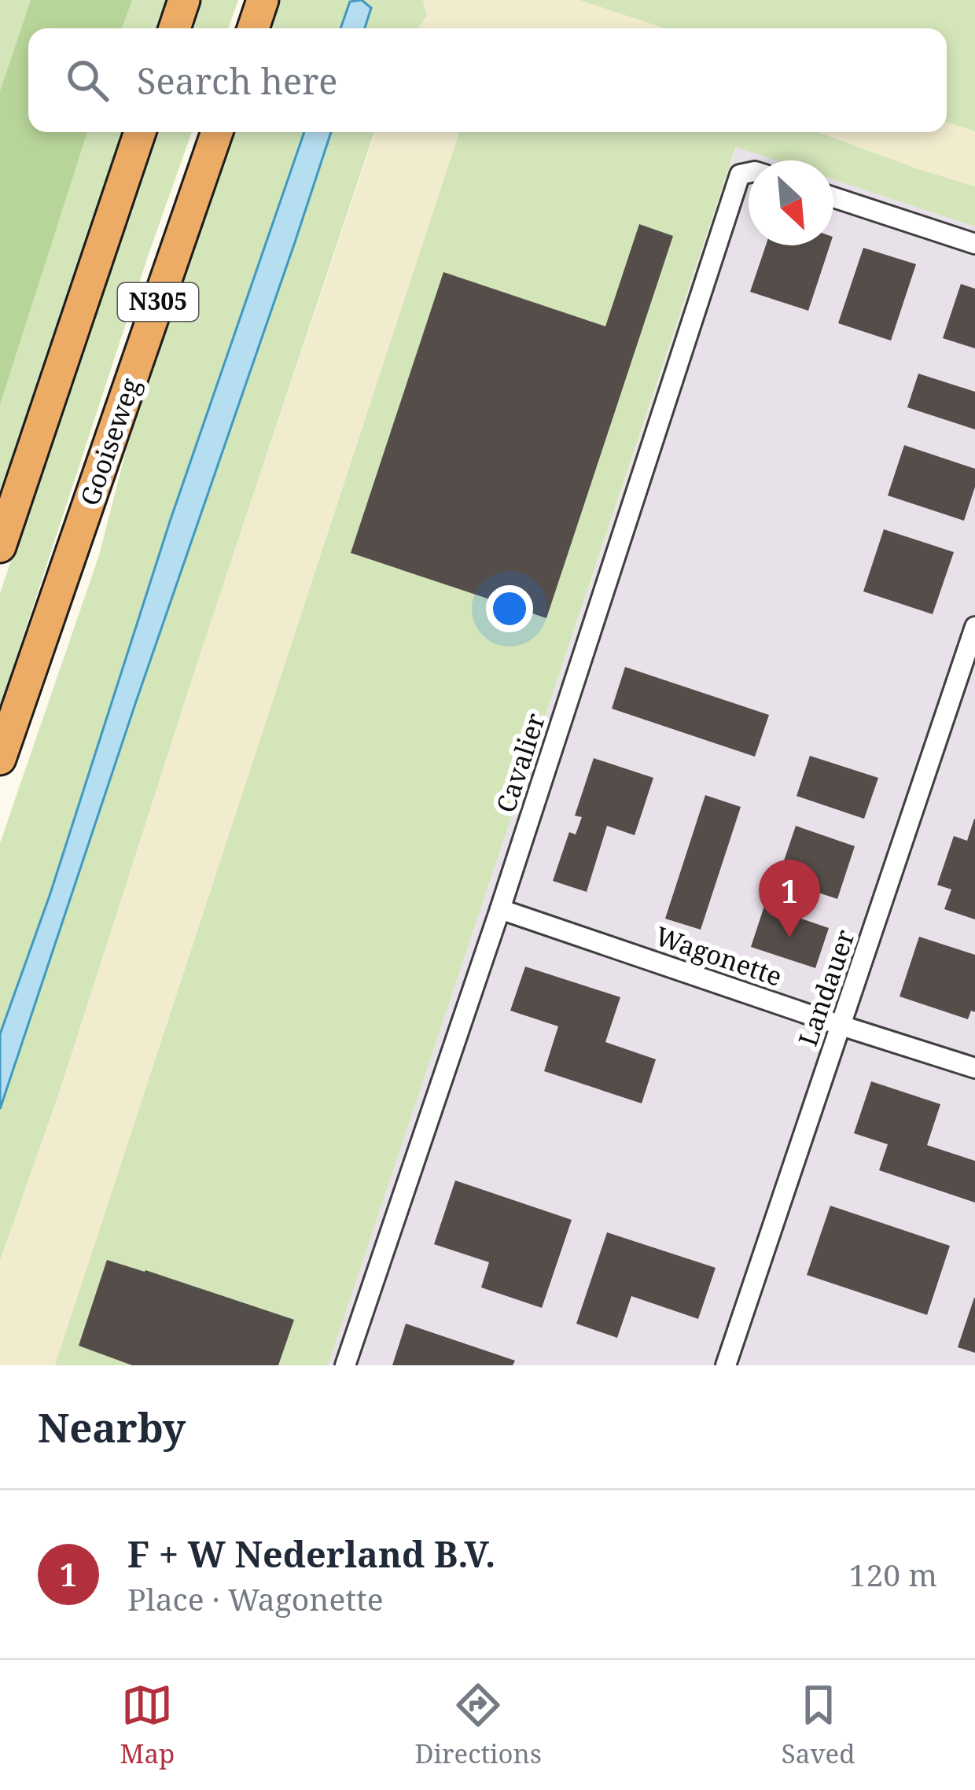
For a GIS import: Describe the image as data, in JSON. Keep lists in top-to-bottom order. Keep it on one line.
{"streets":{"highway":["N305","Gooiseweg"],"street":["Cavalier","Wagonette","Landauer"]},"crossings":[["Cavalier","Wagonette"],["Wagonette","Landauer"]],"north":"bottom right","page":{"search":"Search here","pins":"1","heading":"Nearby","list":[{"mark":"1","name":"F + W Nederland B.V.","note":"Place · Wagonette","value":"120 m"}],"nav":["Map","Directions","Saved"]}}
